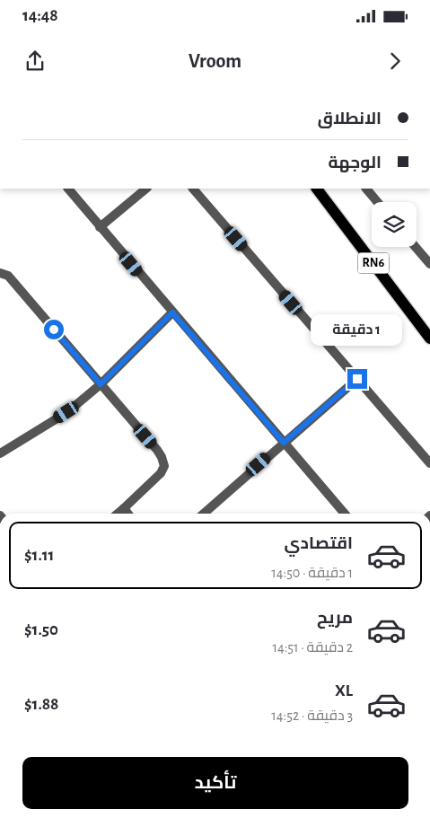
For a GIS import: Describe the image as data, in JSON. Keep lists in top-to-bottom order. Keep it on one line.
{"streets":{"main road":["RN6"]},"page":{"status":"14:48","header":"Vroom","banner":["الانطلاق","الوجهة"],"bubble":"1 دقيقة","list":[{"name":"اقتصادي","note":"1 دقيقة · 14:50","value":"$1.11"},{"name":"مريح","note":"2 دقيقة · 14:51","value":"$1.50"},{"name":"XL","note":"3 دقيقة · 14:52","value":"$1.88"}],"buttons":"تأكيد"}}
